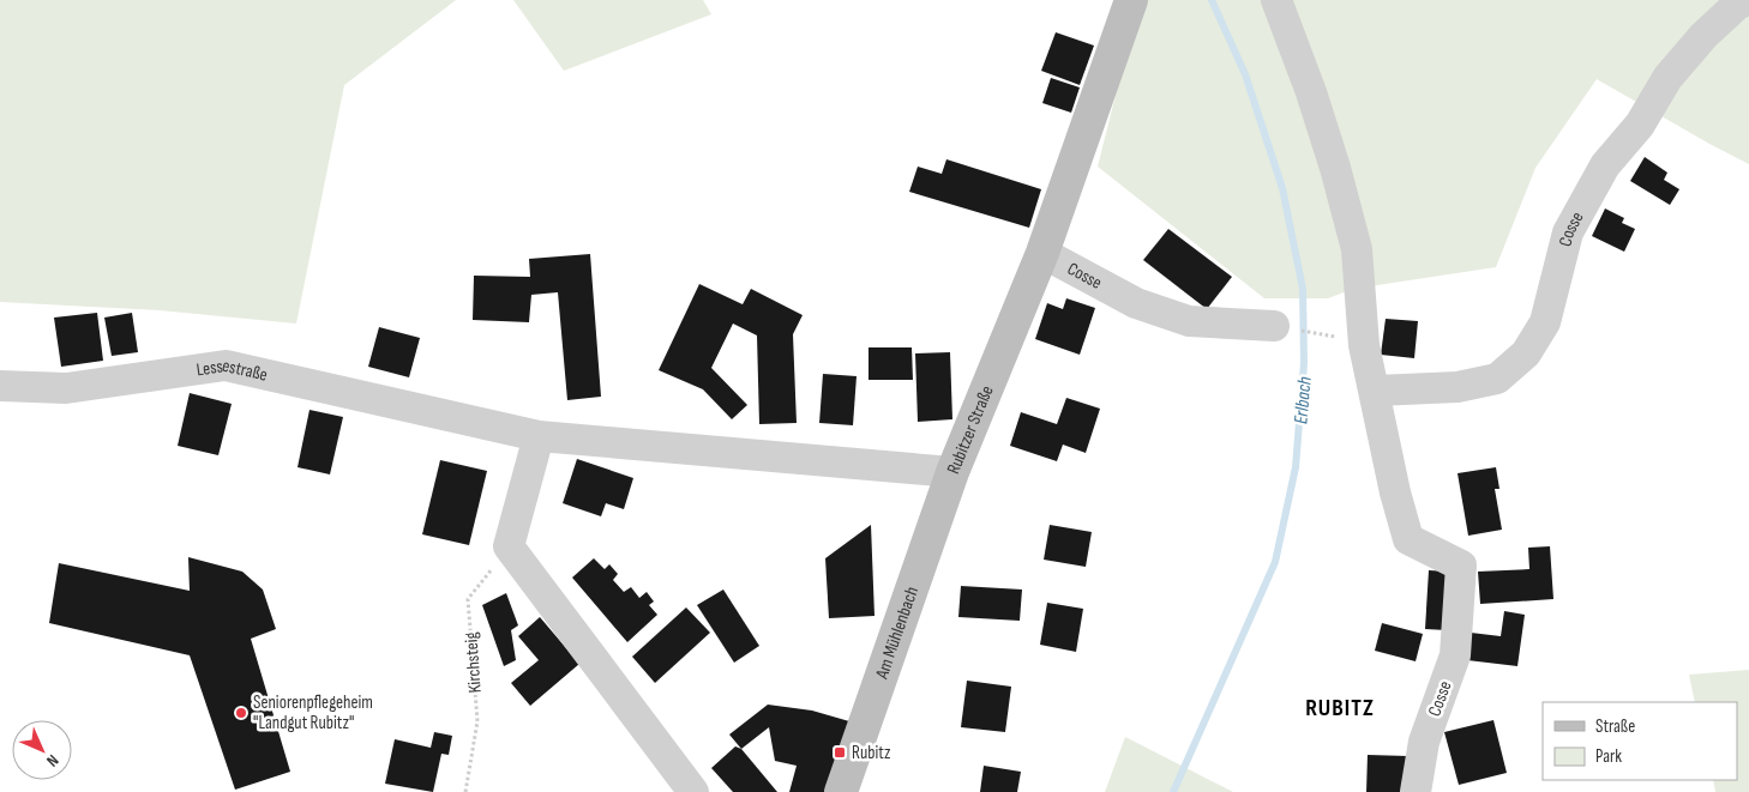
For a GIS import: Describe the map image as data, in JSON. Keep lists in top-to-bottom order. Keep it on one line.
{"streets":{"main road":["Rubitzer Straße","Am Mühlenbach"],"street":["Cosse","Lessestraße"],"path":["Kirchsteig"]},"crossings":[["Cosse","Rubitzer Straße"],["Lessestraße","Rubitzer Straße"],["Rubitzer Straße","Am Mühlenbach"]],"districts":["RUBITZ"],"water":["Erlbach"],"places":{"other":["Seniorenpflegeheim \"Landgut Rubitz\""],"transit":["Rubitz"]},"legend":["Straße","Park"],"north":"bottom right"}
